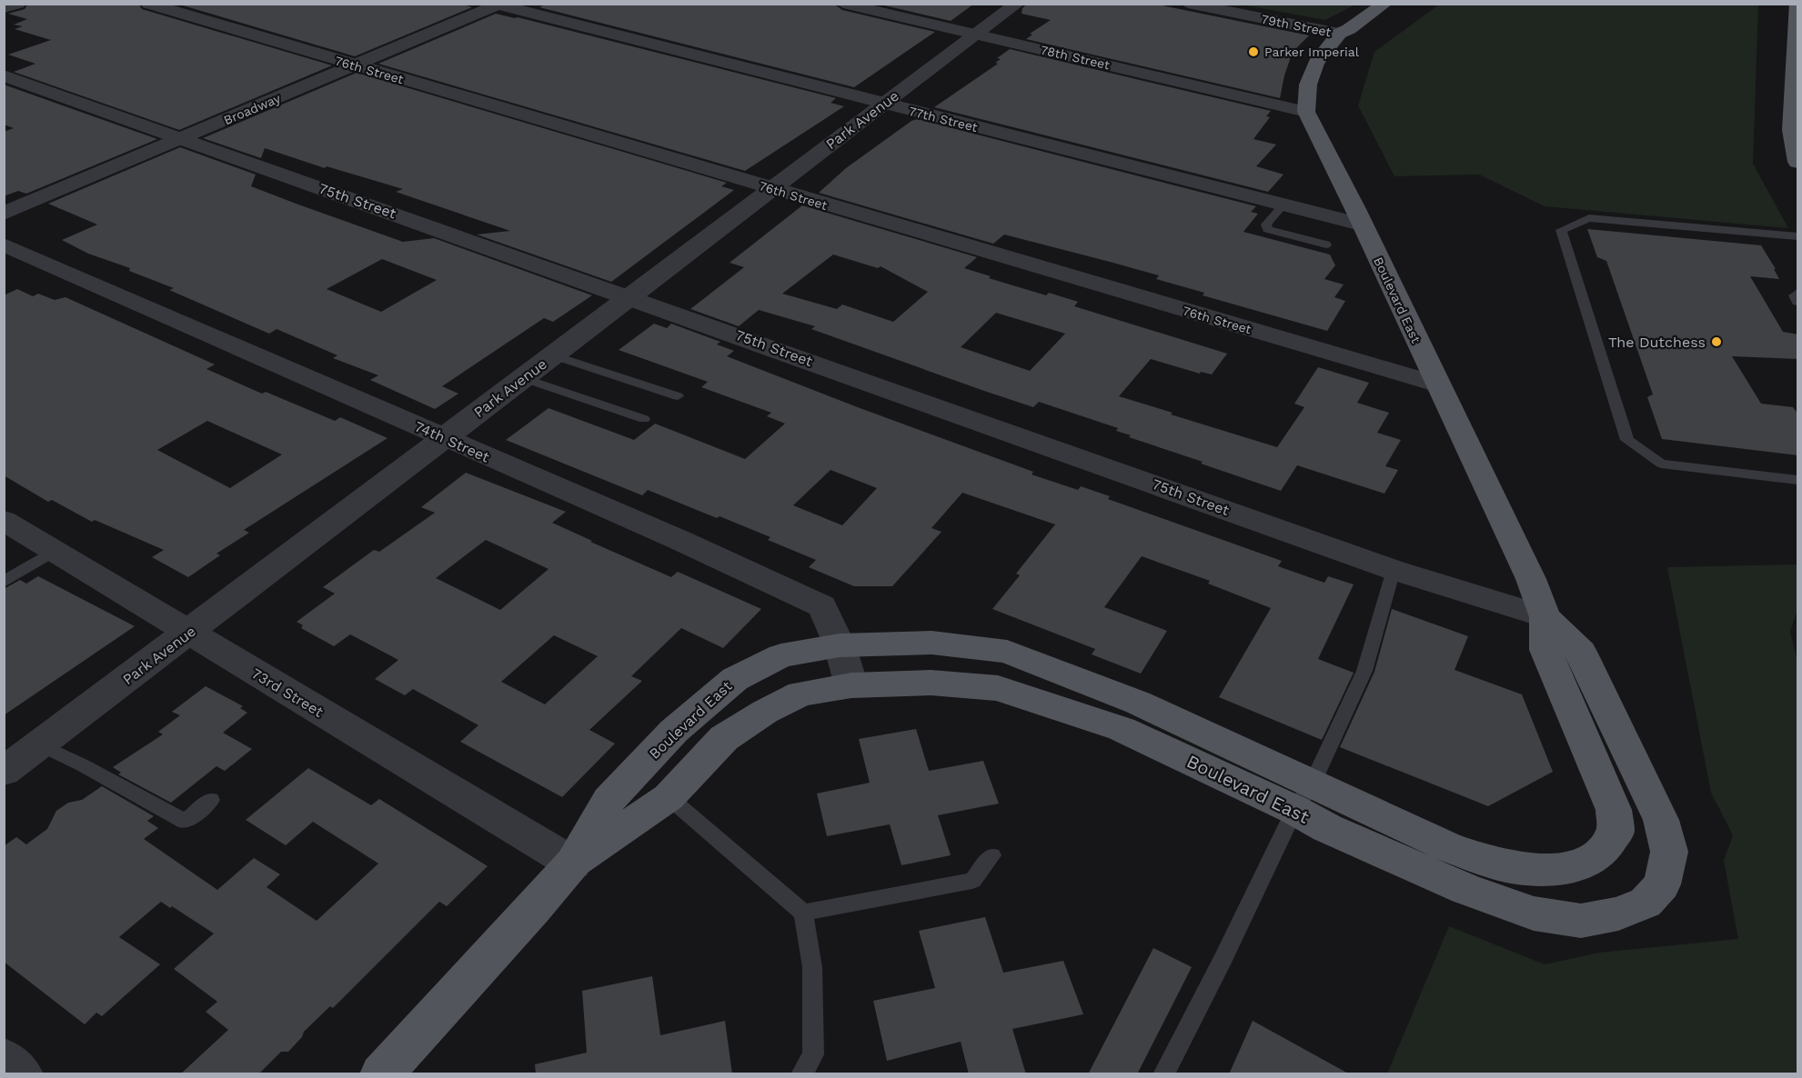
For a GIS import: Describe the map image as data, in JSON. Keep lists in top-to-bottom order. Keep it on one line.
{"streets":{"main road":["Boulevard East"],"street":["79th Street","78th Street","76th Street","Broadway","77th Street","Park Avenue","75th Street","74th Street","73rd Street"]},"crossings":[["78th Street","Park Avenue"],["78th Street","Boulevard East"],["76th Street","Broadway"],["76th Street","Park Avenue"],["76th Street","Boulevard East"],["Broadway","77th Street"],["Broadway","75th Street"],["77th Street","Park Avenue"],["77th Street","Boulevard East"],["Park Avenue","75th Street"],["Park Avenue","74th Street"],["Park Avenue","73rd Street"],["75th Street","Boulevard East"],["Boulevard East","74th Street"],["Boulevard East","73rd Street"]],"places":["Parker Imperial","The Dutchess"]}
